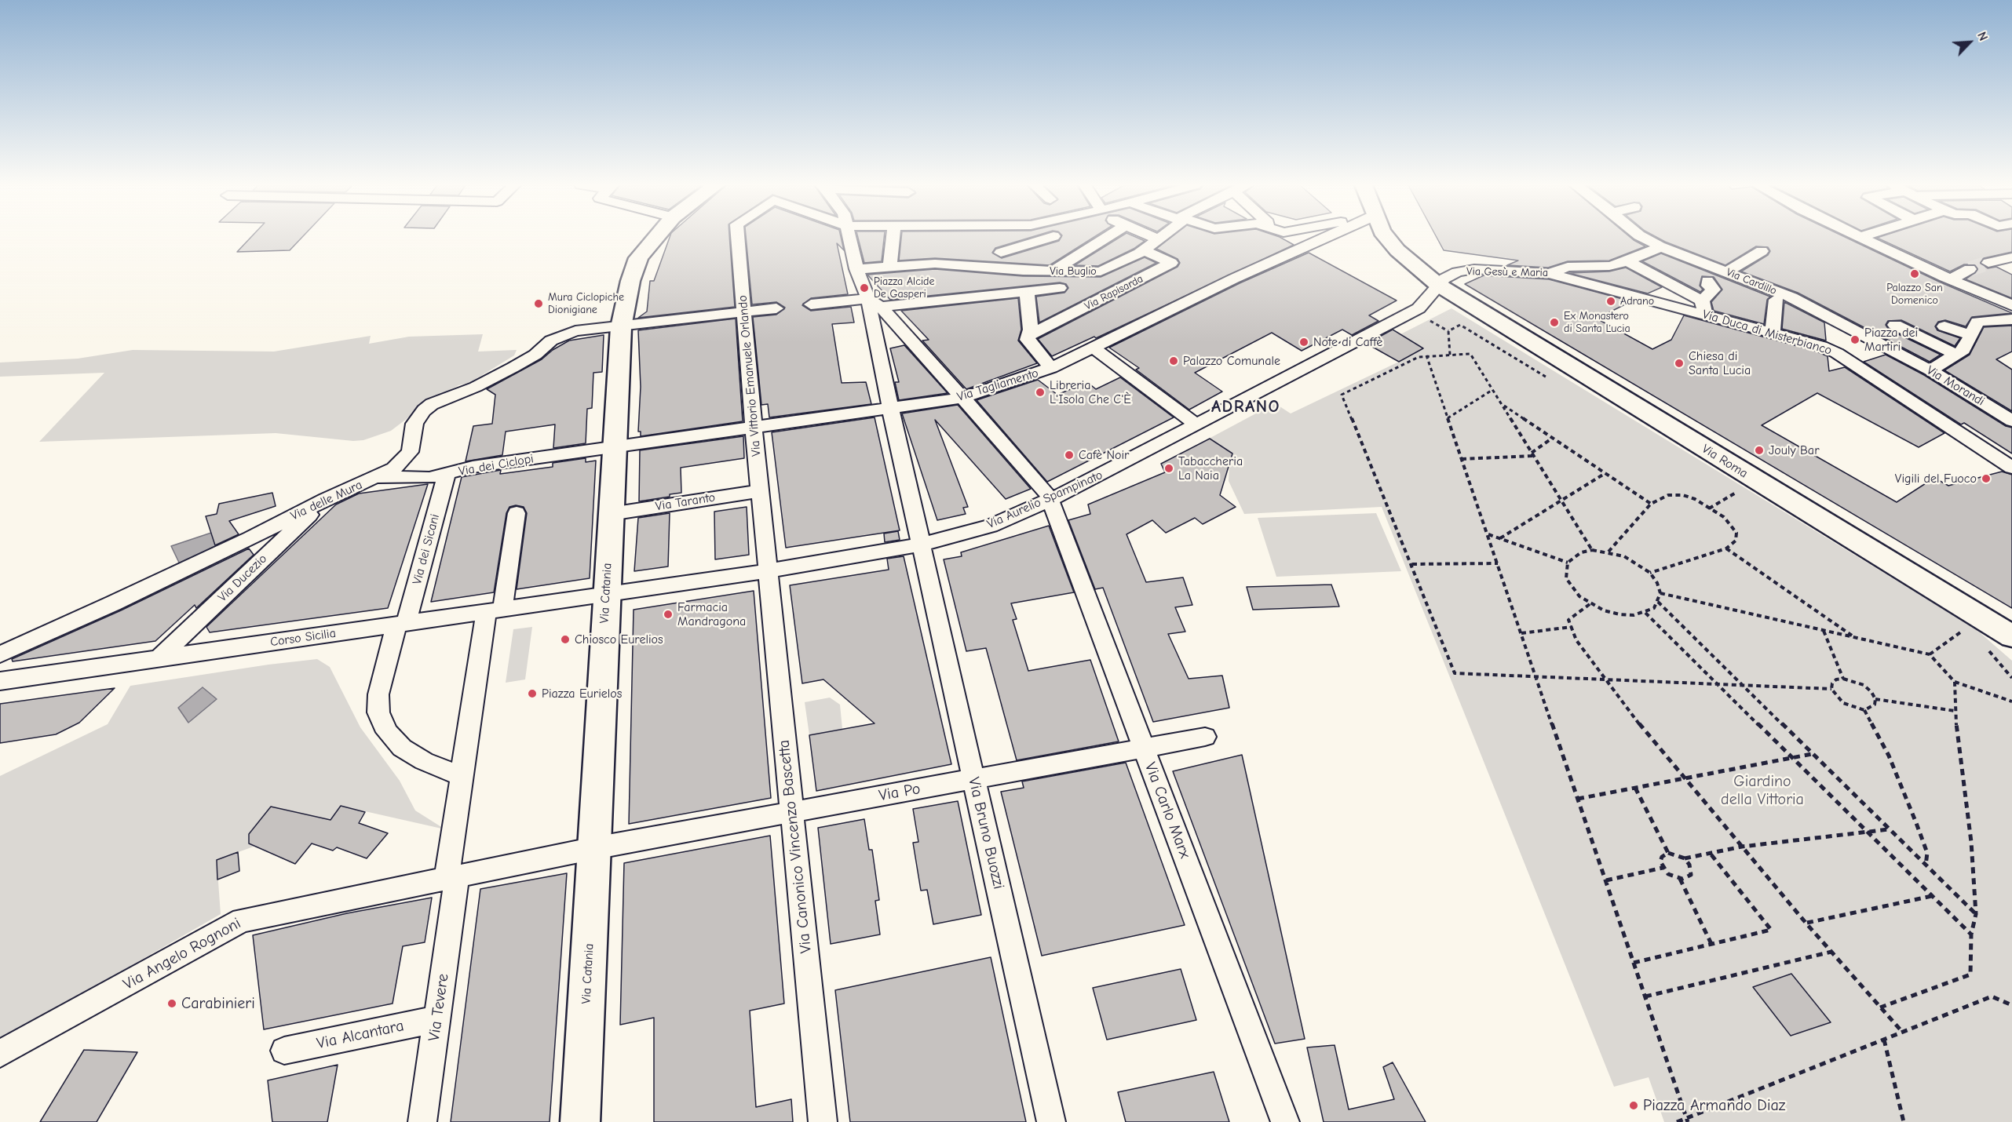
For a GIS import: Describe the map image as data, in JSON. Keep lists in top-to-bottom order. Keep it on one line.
{"streets":{"street":["Via Buglio","Via Gesù e Maria","Via Cardillo","Via Rapisarda","Via Duca di Misterbianco","Via Vittorio Emanuele Orlando","Via Tagliamento","Via Morandi","Via Roma","Via dei Ciclopi","Via Aurelio Spampinato","Via delle Mura","Via Taranto","Via dei Sicani","Via Ducezio","Via Catania","Corso Sicilia","Via Po","Via Carlo Marx","Via Bruno Buozzi","Via Canonico Vincenzo Bascetta","Via Angelo Rognoni","Via Tevere","Via Alcantara"]},"crossings":[["Via Buglio","Via Rapisarda"],["Via Buglio","Via Bruno Buozzi"],["Via Gesù e Maria","Via Cardillo"],["Via Gesù e Maria","Via Duca di Misterbianco"],["Via Gesù e Maria","Via Roma"],["Via Gesù e Maria","Via Aurelio Spampinato"],["Via Cardillo","Via Morandi"],["Via Vittorio Emanuele Orlando","Via Tagliamento"],["Via Vittorio Emanuele Orlando","Via Aurelio Spampinato"],["Via Vittorio Emanuele Orlando","Via delle Mura"],["Via Vittorio Emanuele Orlando","Via Taranto"],["Via Vittorio Emanuele Orlando","Via Canonico Vincenzo Bascetta"],["Via Tagliamento","Via dei Ciclopi"],["Via Tagliamento","Via Catania"],["Via Tagliamento","Via Carlo Marx"],["Via Tagliamento","Via Bruno Buozzi"],["Via Roma","Via Aurelio Spampinato"],["Via dei Ciclopi","Via delle Mura"],["Via dei Ciclopi","Via dei Sicani"],["Via dei Ciclopi","Via Catania"],["Via Aurelio Spampinato","Via Catania"],["Via Aurelio Spampinato","Corso Sicilia"],["Via Aurelio Spampinato","Via Carlo Marx"],["Via Aurelio Spampinato","Via Bruno Buozzi"],["Via Aurelio Spampinato","Via Canonico Vincenzo Bascetta"],["Via delle Mura","Via Ducezio"],["Via delle Mura","Via Catania"],["Via Taranto","Via Catania"],["Via dei Sicani","Corso Sicilia"],["Via dei Sicani","Via Tevere"],["Via Ducezio","Corso Sicilia"],["Via Catania","Corso Sicilia"],["Via Catania","Via Po"],["Via Catania","Via Angelo Rognoni"],["Corso Sicilia","Via Tevere"],["Via Po","Via Carlo Marx"],["Via Po","Via Bruno Buozzi"],["Via Po","Via Canonico Vincenzo Bascetta"],["Via Po","Via Angelo Rognoni"],["Via Carlo Marx","Via Bruno Buozzi"],["Via Angelo Rognoni","Via Tevere"],["Via Tevere","Via Alcantara"]],"districts":["ADRANO"],"parks":["Giardino della Vittoria"],"places":["Palazzo San Domenico","Piazza Alcide De Gasperi","Adrano","Mura Ciclopiche Dionigiane","Ex Monastero di Santa Lucia","Piazza dei Martiri","Note di Caffè","Palazzo Comunale","Chiesa di Santa Lucia","Libreria L'Isola Che C'È","Jouly Bar","Cafè Noir","Tabaccheria La Naia","Vigili del Fuoco","Farmacia Mandragona","Chiosco Eurelios","Piazza Eurielos","Carabinieri","Piazza Armando Diaz"],"north":"top right"}
